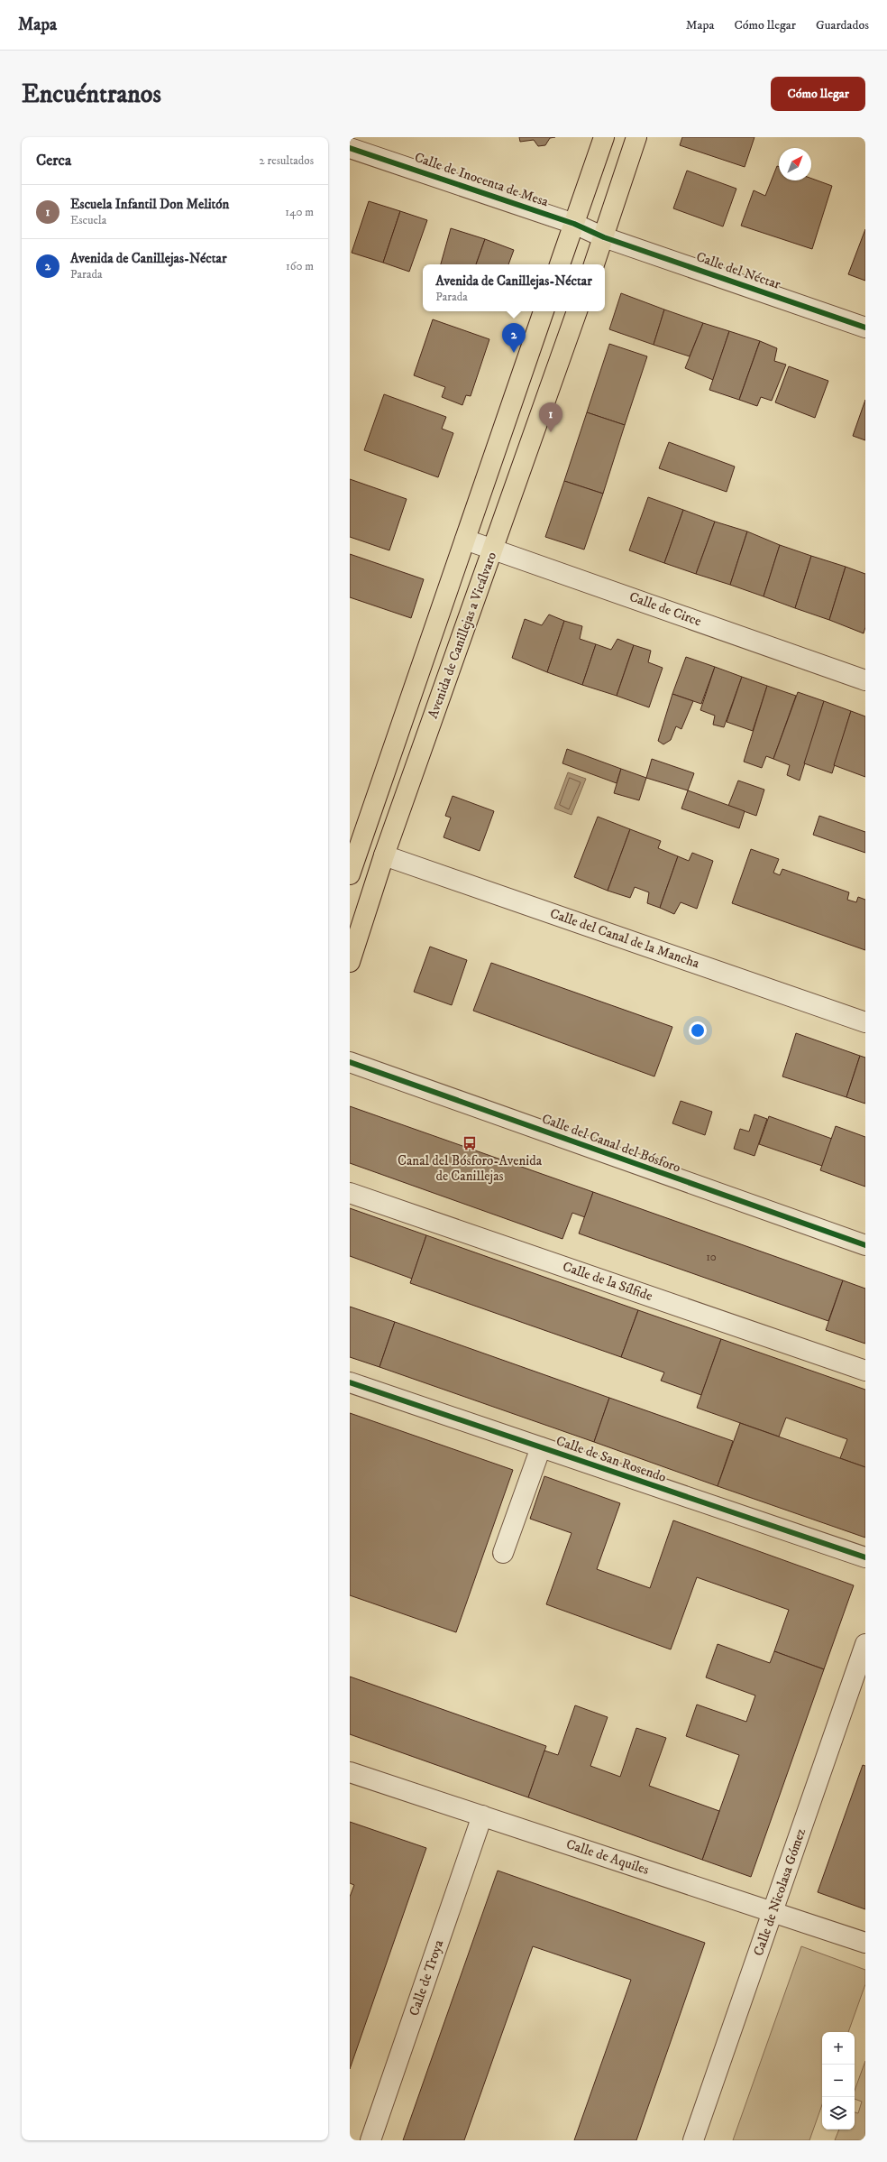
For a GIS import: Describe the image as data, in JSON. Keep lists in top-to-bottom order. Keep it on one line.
{"streets":{"main road":["Avenida de Canillejas a Vicálvaro"],"street":["Calle de Inocenta de Mesa","Calle del Néctar","Calle de Circe","Calle del Canal de la Mancha","Calle del Canal del Bósforo","Calle de la Sílfide","Calle de San Rosendo","Calle de Aquiles","Calle de Nicolasa Gómez","Calle de Troya"]},"crossings":[["Calle de Inocenta de Mesa","Calle del Néctar"],["Calle de Circe","Avenida de Canillejas a Vicálvaro"],["Avenida de Canillejas a Vicálvaro","Calle del Canal de la Mancha"],["Calle de Aquiles","Calle de Nicolasa Gómez"],["Calle de Aquiles","Calle de Troya"]],"places":{"bus stop":["Canal del Bósforo-Avenida de Canillejas"]},"house_numbers":["10"],"north":"top right","page":{"header":"Mapa","nav":["Mapa","Cómo llegar","Guardados"],"buttons":"Cómo llegar","title":"Encuéntranos","heading":["Cerca","2 resultados"],"list":[{"mark":"1","name":"Escuela Infantil Don Melitón","note":"Escuela","value":"140 m"},{"mark":"2","name":"Avenida de Canillejas-Néctar","note":"Parada","value":"160 m"}],"popup":["Avenida de Canillejas-Néctar","Parada"],"pins":["2","1"],"map_buttons":["+","−"]}}
